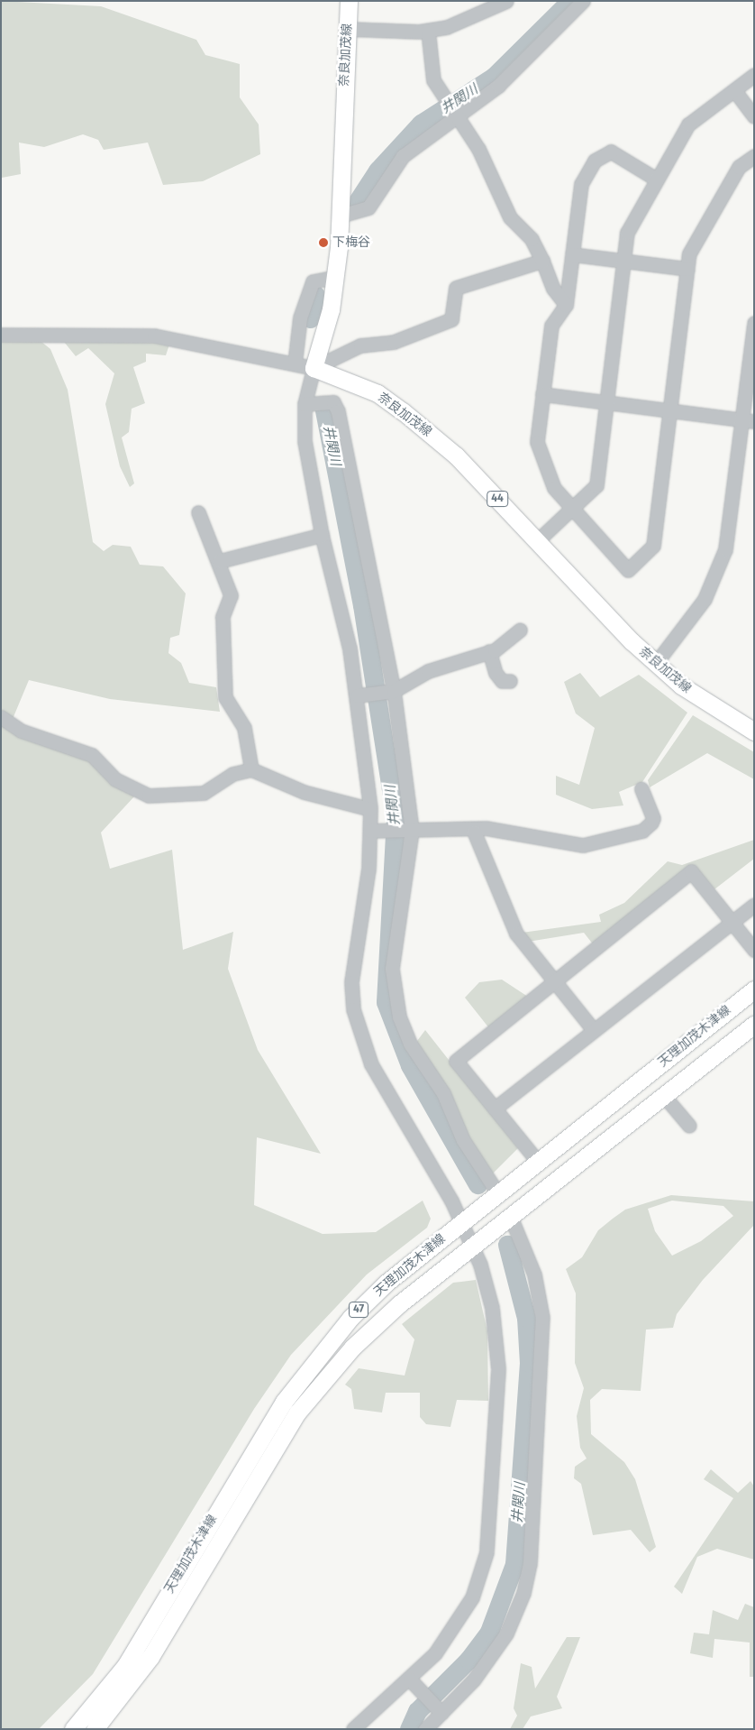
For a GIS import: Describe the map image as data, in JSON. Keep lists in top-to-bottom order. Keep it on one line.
{"streets":{"main road":["奈良加茂線","44","天理加茂木津線","47"]},"water":["井関川"],"places":["下梅谷"]}
